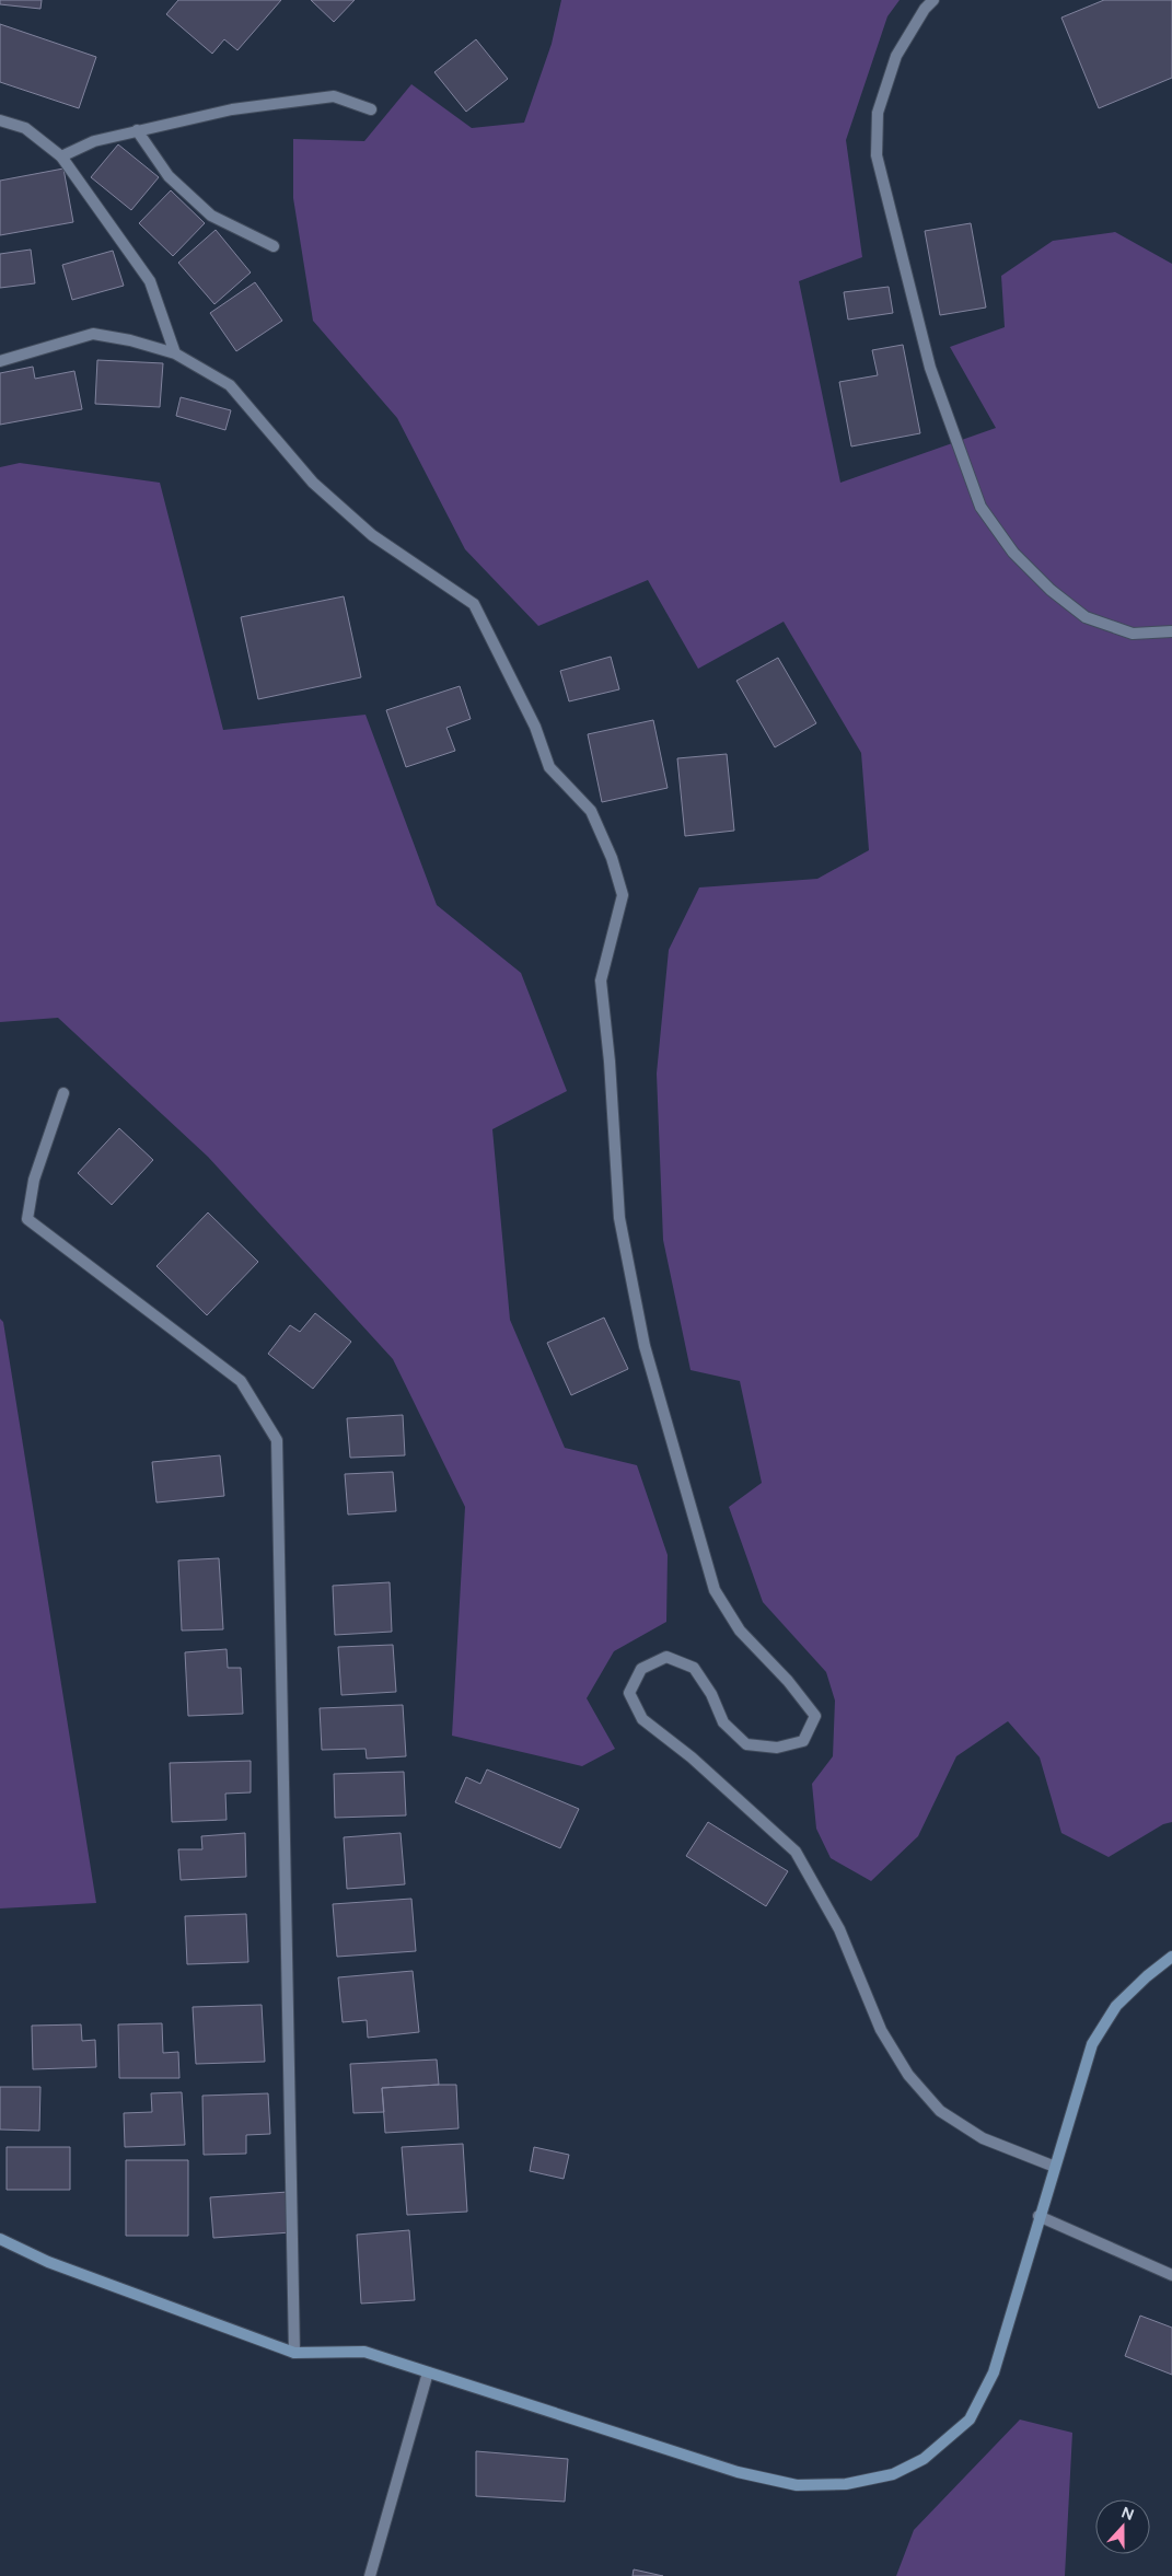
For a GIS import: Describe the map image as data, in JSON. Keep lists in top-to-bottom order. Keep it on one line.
{"north":"top"}
